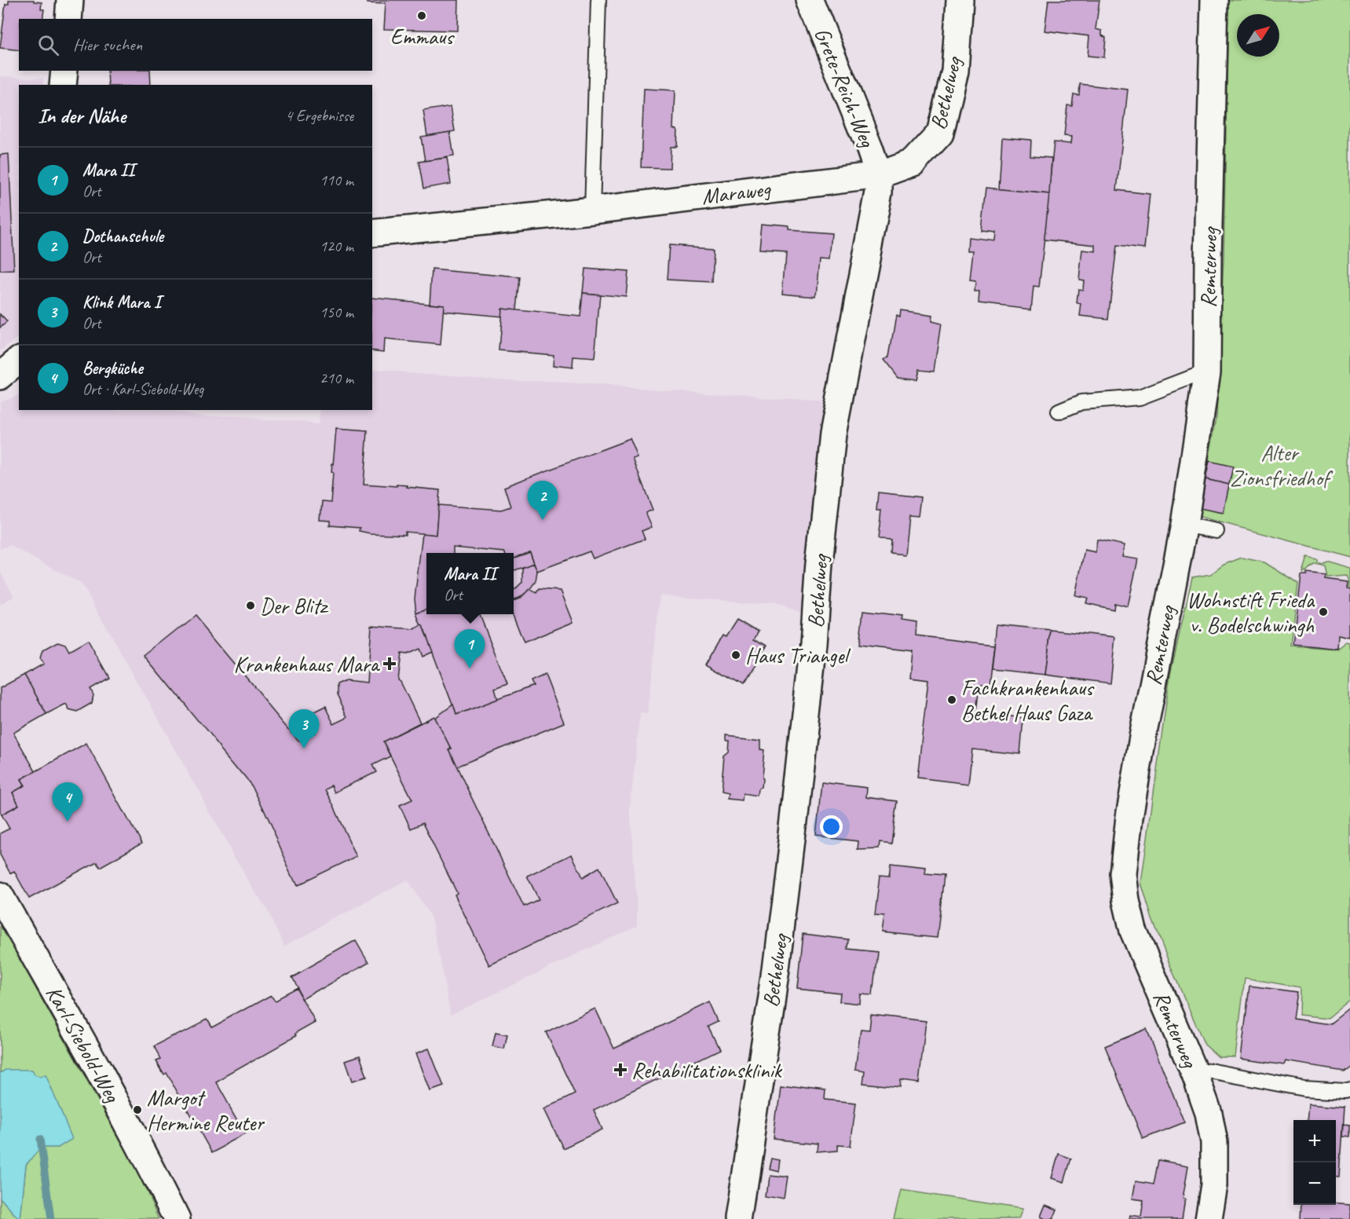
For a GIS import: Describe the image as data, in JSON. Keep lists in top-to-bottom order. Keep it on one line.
{"streets":{"street":["Grete-Reich-Weg","Bethelweg","Maraweg","Remterweg","Karl-Siebold-Weg"]},"crossings":[["Grete-Reich-Weg","Bethelweg"],["Grete-Reich-Weg","Maraweg"],["Bethelweg","Maraweg"]],"parks":["Alter Zionsfriedhof"],"places":{"other":["Emmaus","Der Blitz","Wohnstift Frieda v. Bodelschwingh","Haus Triangel","Fachkrankenhaus Bethel Haus Gaza","Margot Hermine Reuter"],"health":["Krankenhaus Mara","Rehabilitationsklinik"]},"north":"top right","page":{"search":"Hier suchen","heading":["In der Nähe","4 Ergebnisse"],"list":[{"mark":"1","name":"Mara II","note":"Ort","value":"110 m"},{"mark":"2","name":"Dothanschule","note":"Ort","value":"120 m"},{"mark":"3","name":"Klink Mara I","note":"Ort","value":"150 m"},{"mark":"4","name":"Bergküche","note":"Ort · Karl-Siebold-Weg","value":"210 m"}],"pins":["2","1","3","4"],"popup":["Mara II","Ort"],"map_buttons":["+","−"]}}
